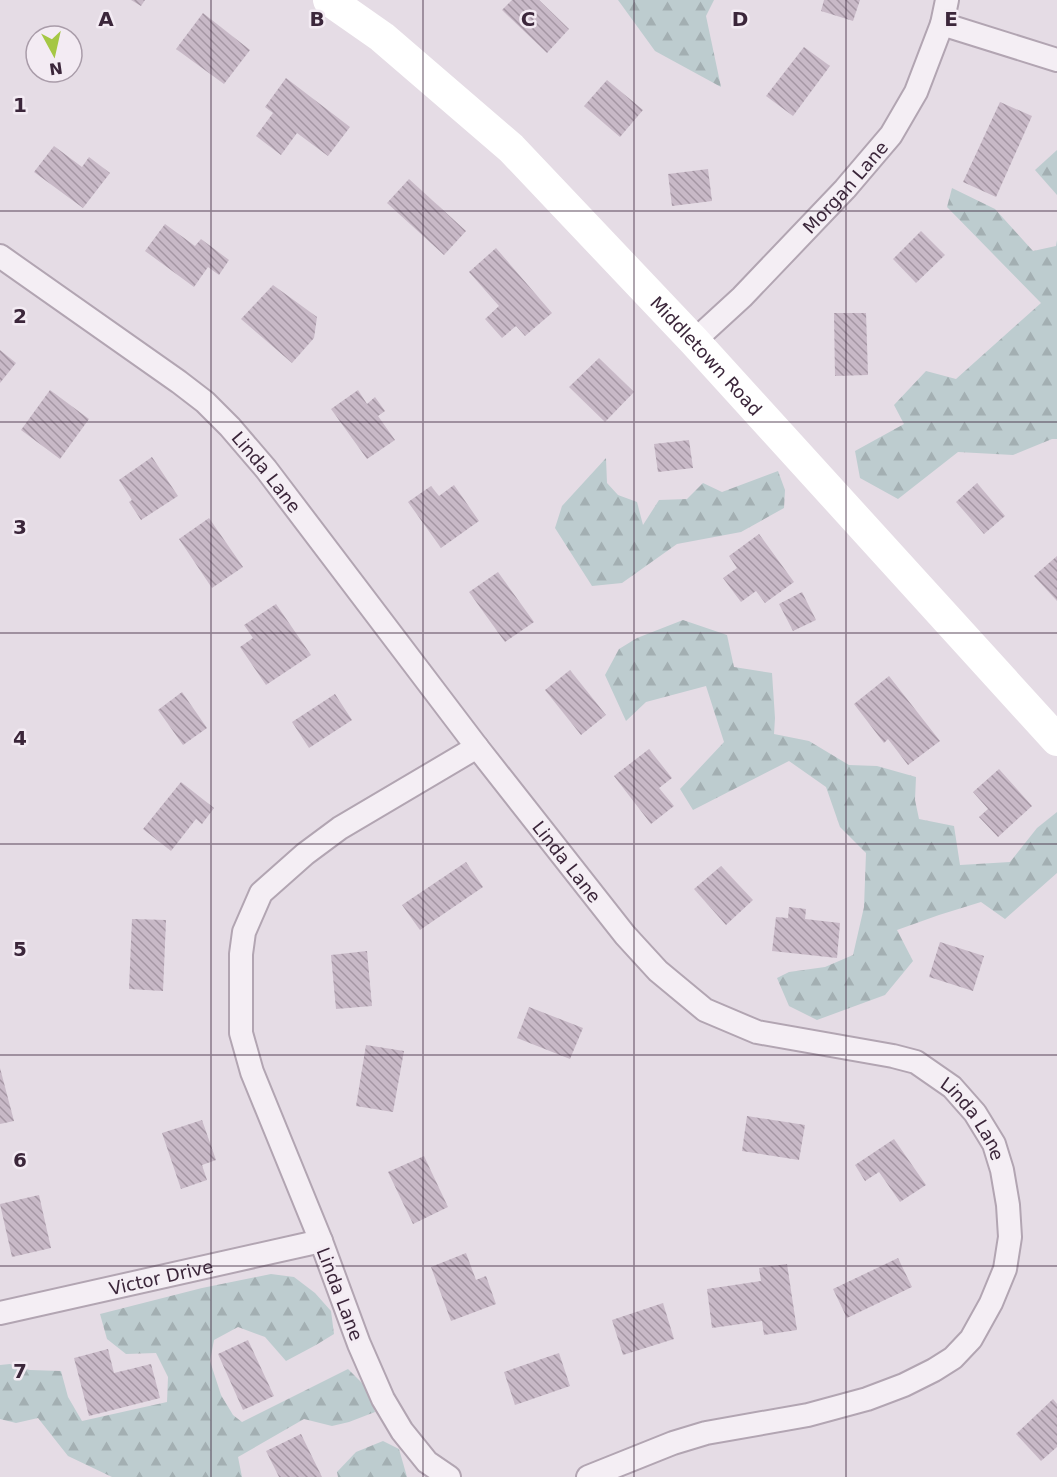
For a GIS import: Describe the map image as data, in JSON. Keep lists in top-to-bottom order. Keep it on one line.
{"streets":{"street":["Morgan Lane","Middletown Road","Linda Lane","Victor Drive"]},"crossings":[["Morgan Lane","Middletown Road"],["Linda Lane","Victor Drive"]],"north":"bottom","grid":{"columns":["A","B","C","D","E"],"rows":["1","2","3","4","5","6","7"]}}
